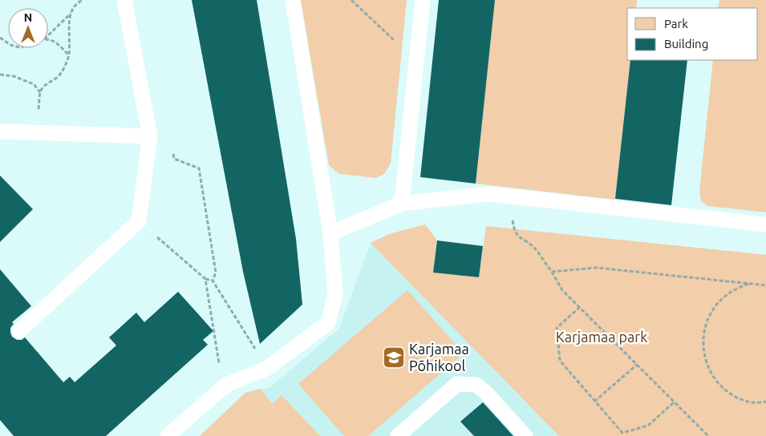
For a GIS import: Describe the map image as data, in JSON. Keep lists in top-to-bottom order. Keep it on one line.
{"parks":["Karjamaa park"],"places":{"school or university":["Karjamaa Põhikool"]},"legend":["Park","Building"],"north":"top"}
